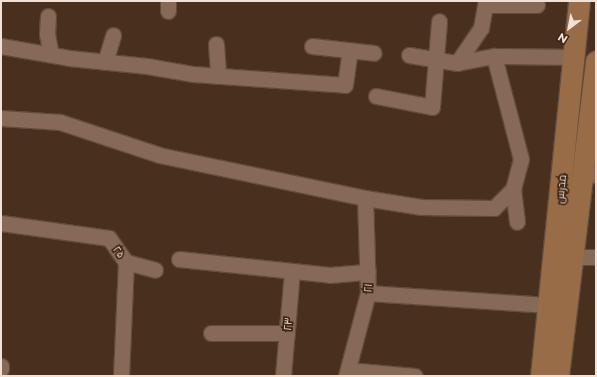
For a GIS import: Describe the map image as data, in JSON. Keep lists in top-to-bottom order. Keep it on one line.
{"streets":{"main road":["مدرس"],"street":["۲۵","۲۱","۲۳"]},"north":"bottom left"}
